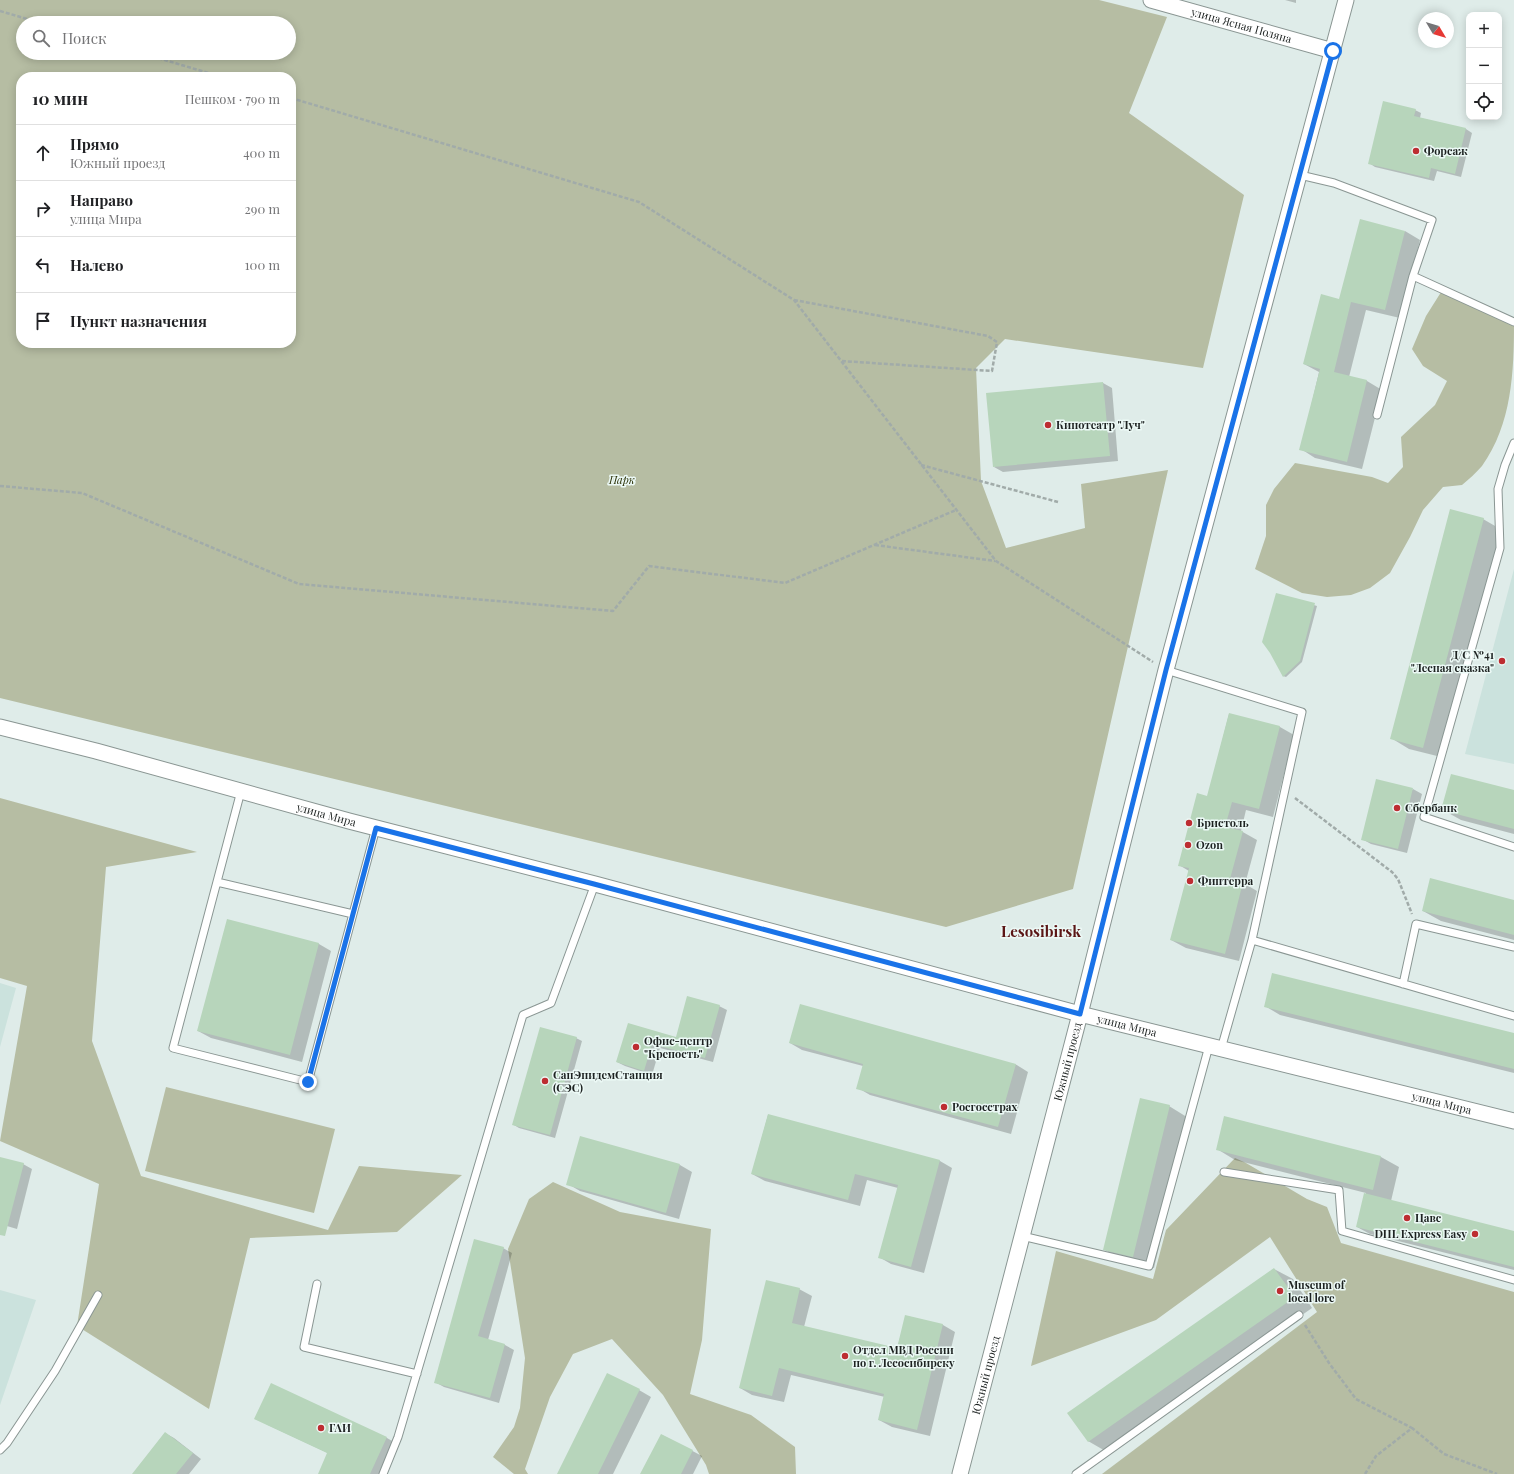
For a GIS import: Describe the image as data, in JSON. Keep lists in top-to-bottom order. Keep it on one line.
{"streets":{"street":["улица Ясная Поляна","улица Мира","Южный проезд"]},"crossings":[["улица Ясная Поляна","Южный проезд"],["улица Мира","Южный проезд"]],"districts":["Lesosibirsk"],"parks":["Парк"],"places":["Форсаж","Кинотеатр \"Луч\"","Д/С №41 \"Лесная сказка\"","Сбербанк","Бристоль","Ozon","Финтерра","Офис-центр \"Крепость\"","СанЭпидемСтанция (СЭС)","Росгосстрах","Цавс","DHL Express Easy","Museum of local lore","Отдел МВД России по г. Лесосибирску","ГАИ"],"north":"bottom right","page":{"map_buttons":["+","−"],"search":"Поиск","heading":["10 мин","Пешком · 790 m"],"list":[["Прямо","Южный проезд","400 m"],["Направо","улица Мира","290 m"],["Налево","100 m"],"Пункт назначения"]}}
